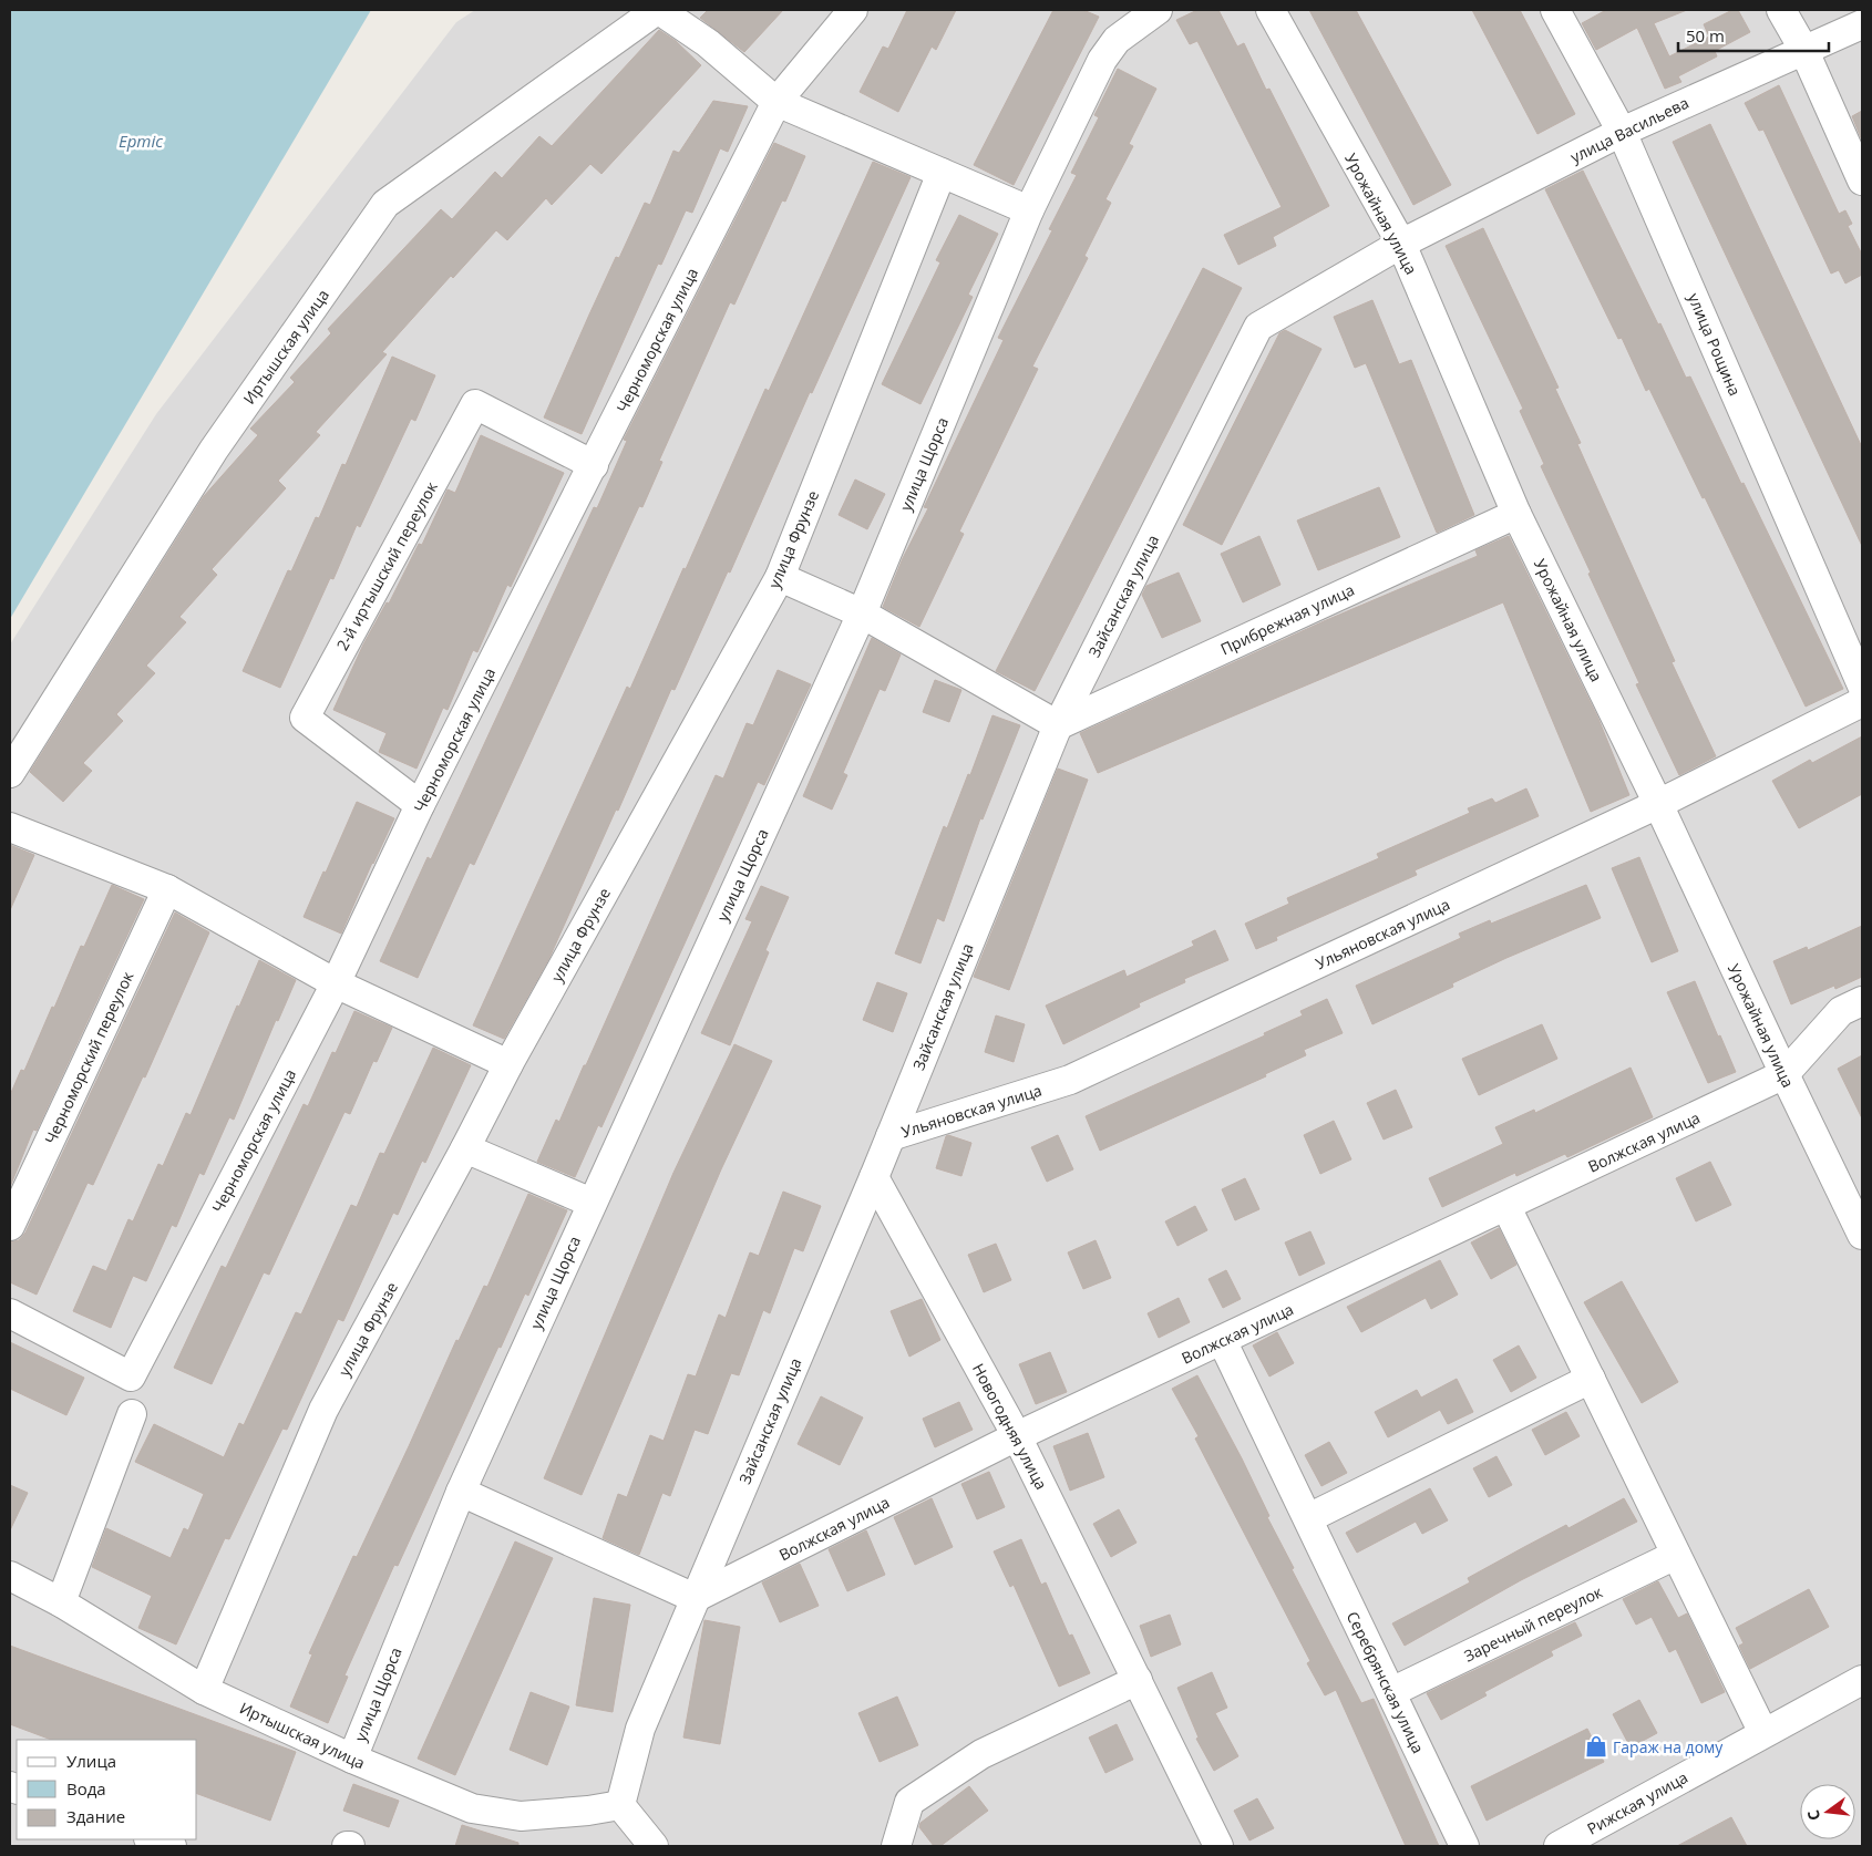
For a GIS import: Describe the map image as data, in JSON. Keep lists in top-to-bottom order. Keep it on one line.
{"streets":{"street":["улица Васильева","Урожайная улица","Черноморская улица","улица Рощина","Иртышская улица","улица Щорса","улица Фрунзе","2-й иртышский переулок","Зайсанская улица","Прибрежная улица","Ульяновская улица","Черноморский переулок","Волжская улица","Новогодняя улица","Заречный переулок","Серебрянская улица","Рижская улица"]},"crossings":[["улица Васильева","Урожайная улица"],["улица Васильева","улица Рощина"],["улица Васильева","Зайсанская улица"],["Урожайная улица","Зайсанская улица"],["Урожайная улица","Прибрежная улица"],["Урожайная улица","Ульяновская улица"],["Урожайная улица","Волжская улица"],["Черноморская улица","Иртышская улица"],["Черноморская улица","2-й иртышский переулок"],["Иртышская улица","улица Щорса"],["Иртышская улица","улица Фрунзе"],["Иртышская улица","Зайсанская улица"],["Зайсанская улица","Прибрежная улица"],["Зайсанская улица","Ульяновская улица"],["Зайсанская улица","Волжская улица"],["Зайсанская улица","Новогодняя улица"],["Волжская улица","Новогодняя улица"],["Волжская улица","Серебрянская улица"],["Заречный переулок","Серебрянская улица"]],"water":["Ертіс"],"places":{"shop":["Гараж на дому"]},"legend":["Улица","Вода","Здание"],"scale_bar":"50 m","north":"left"}
